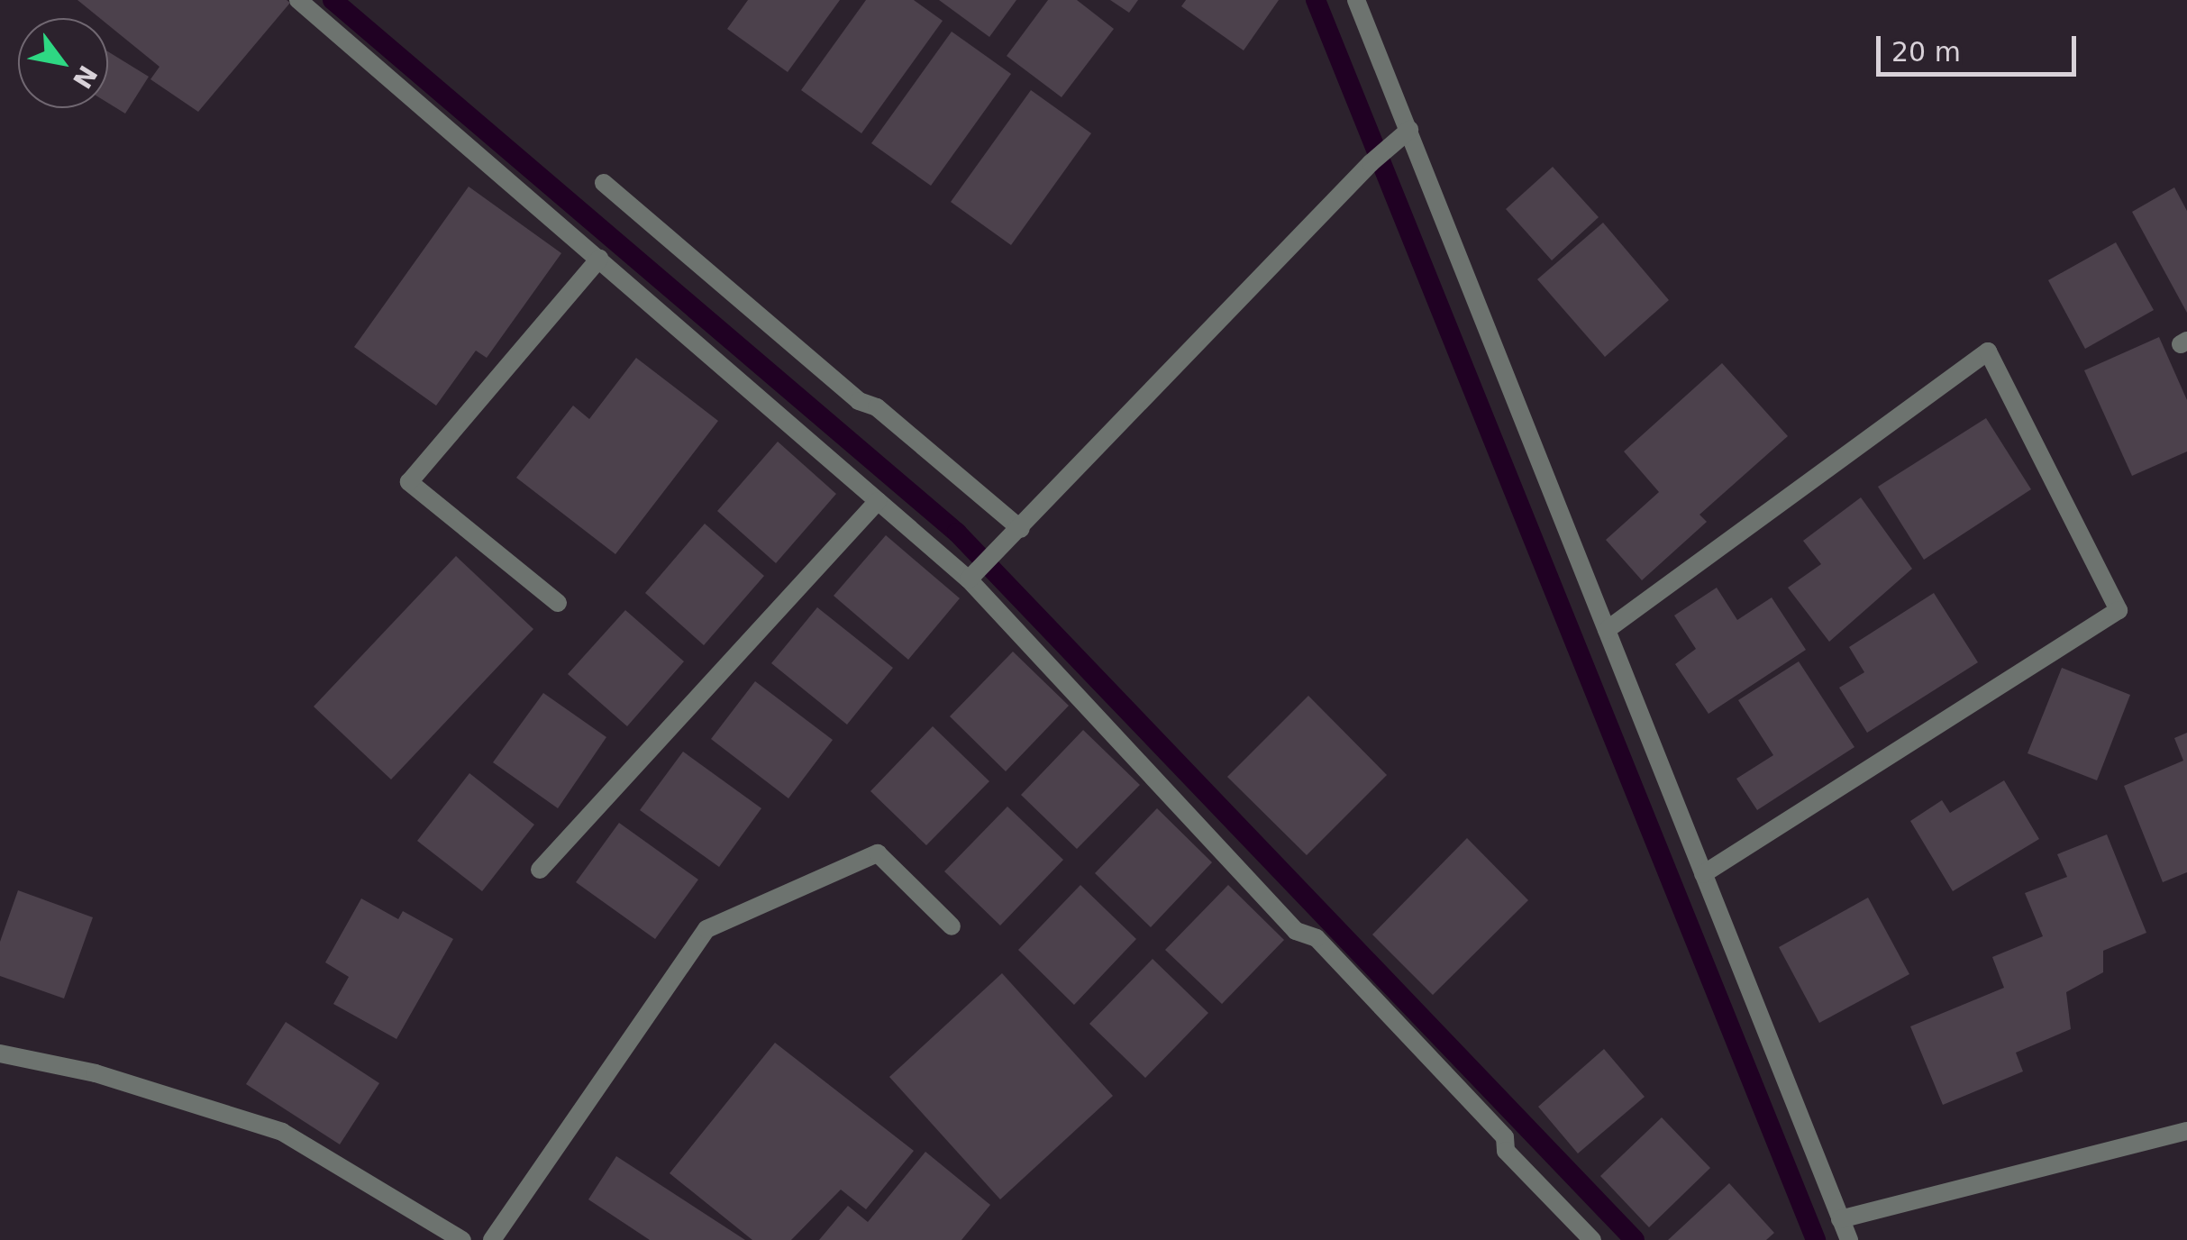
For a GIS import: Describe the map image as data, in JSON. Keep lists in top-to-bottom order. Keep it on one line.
{"scale_bar":"20 m","north":"bottom right"}
